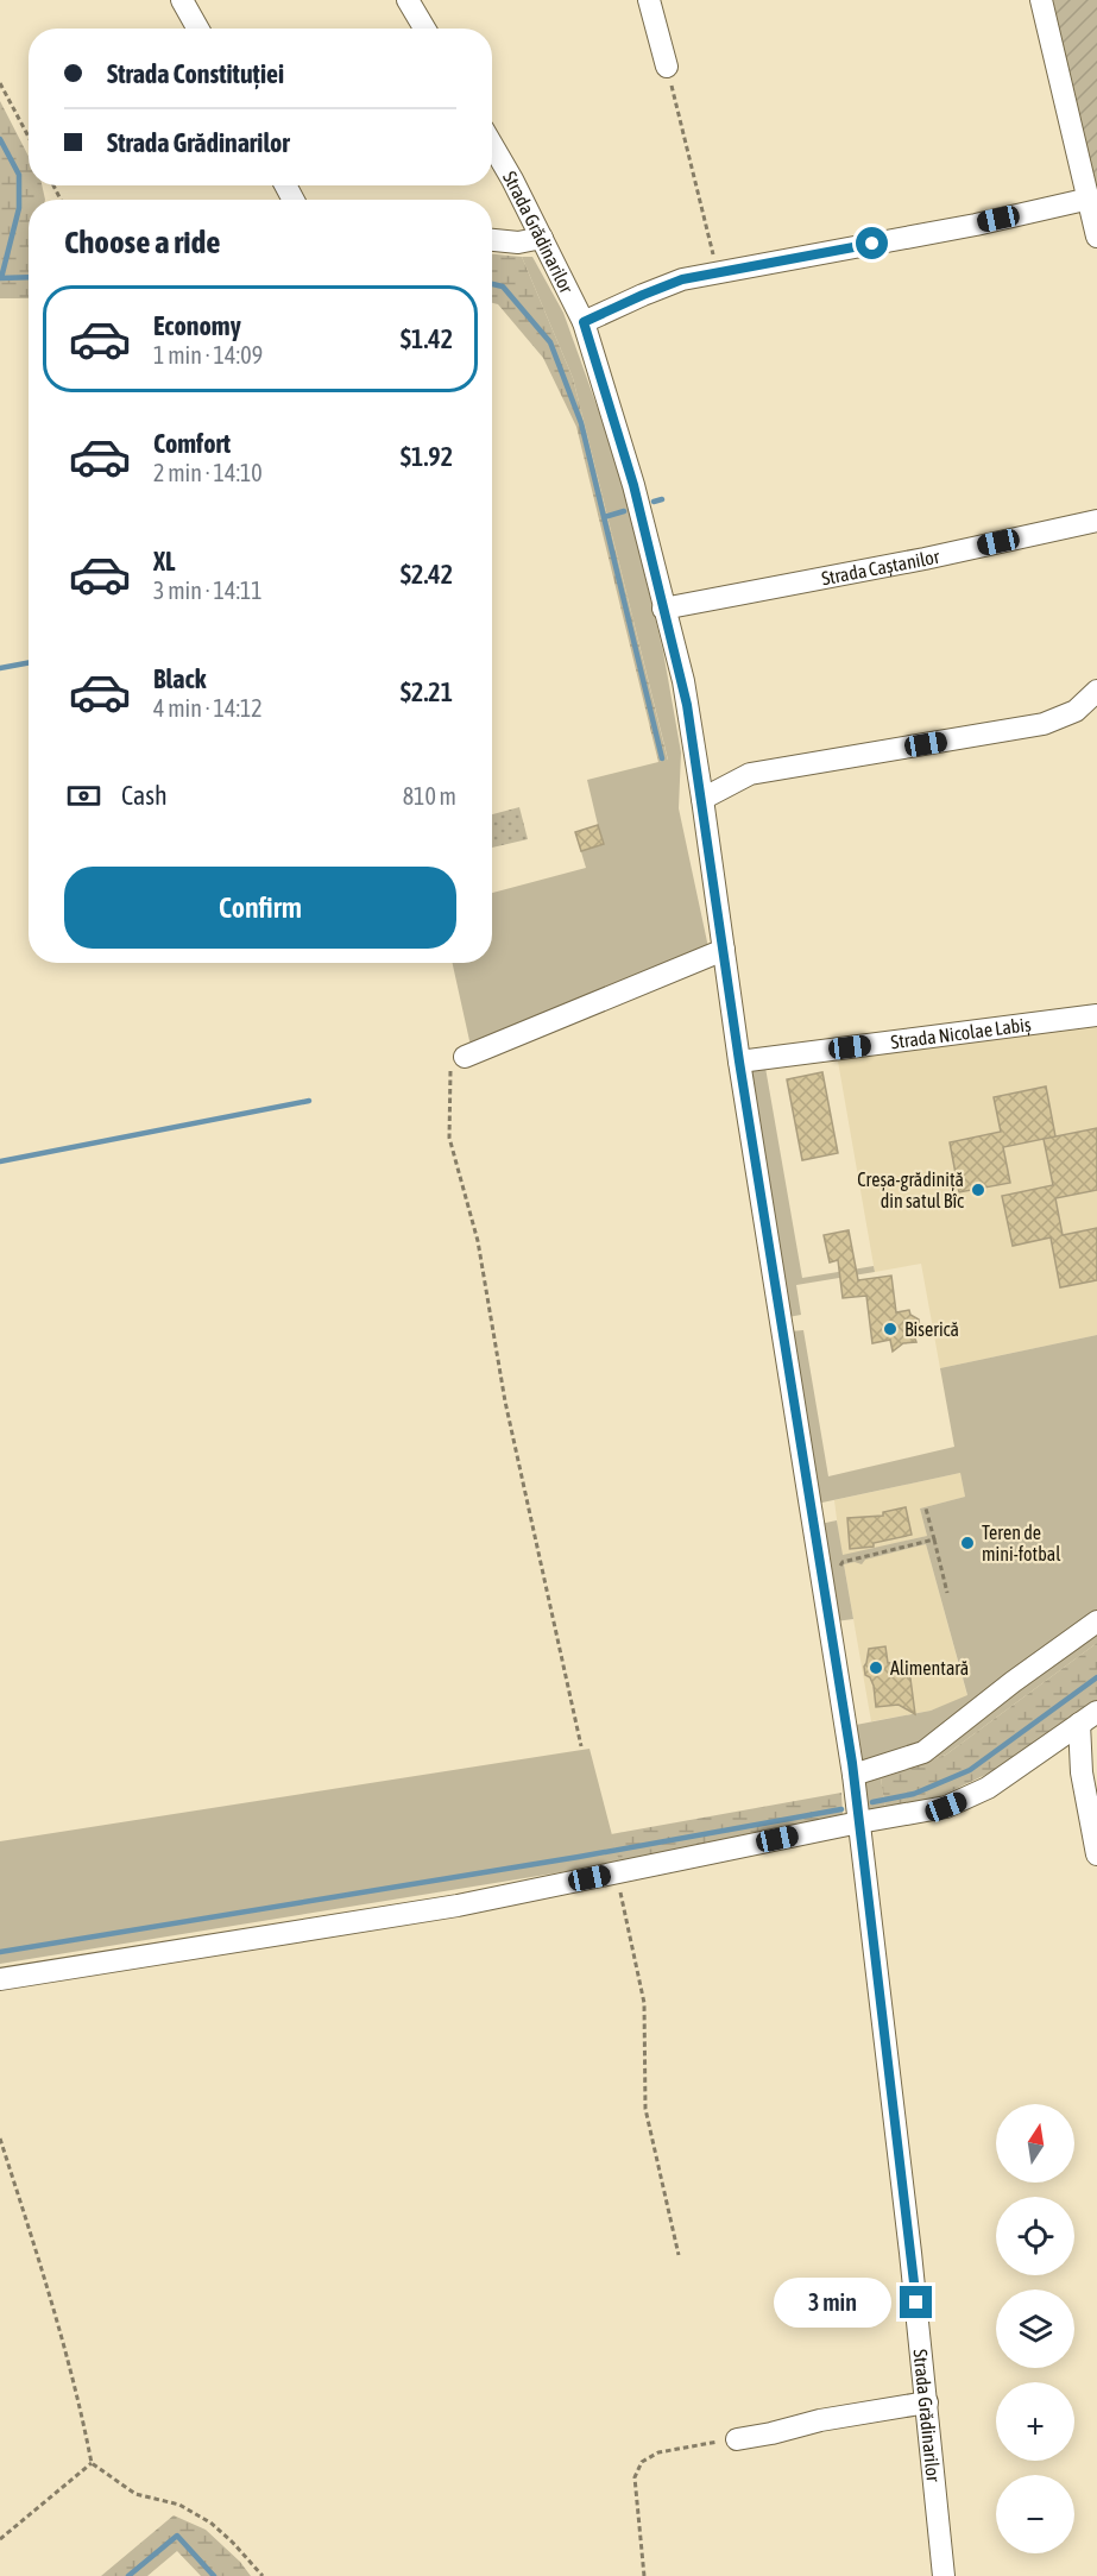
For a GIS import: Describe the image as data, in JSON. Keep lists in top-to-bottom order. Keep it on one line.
{"streets":{"street":["Strada Grădinarilor","Strada Caștanilor","Strada Nicolae Labiș"]},"crossings":[["Strada Grădinarilor","Strada Caștanilor"],["Strada Grădinarilor","Strada Nicolae Labiș"]],"places":["Creșa-grădiniță din satul Bîc","Biserică","Teren de mini-fotbal","Alimentară"],"north":"top","page":{"banner":["Strada Constituției","Strada Grădinarilor"],"heading":"Choose a ride","list":[{"name":"Economy","note":"1 min · 14:09","value":"$1.42"},{"name":"Comfort","note":"2 min · 14:10","value":"$1.92"},{"name":"XL","note":"3 min · 14:11","value":"$2.42"},{"name":"Black","note":"4 min · 14:12","value":"$2.21"}],"pay":["Cash","810 m"],"buttons":"Confirm","map_buttons":["+","−"],"bubble":"3 min"}}
